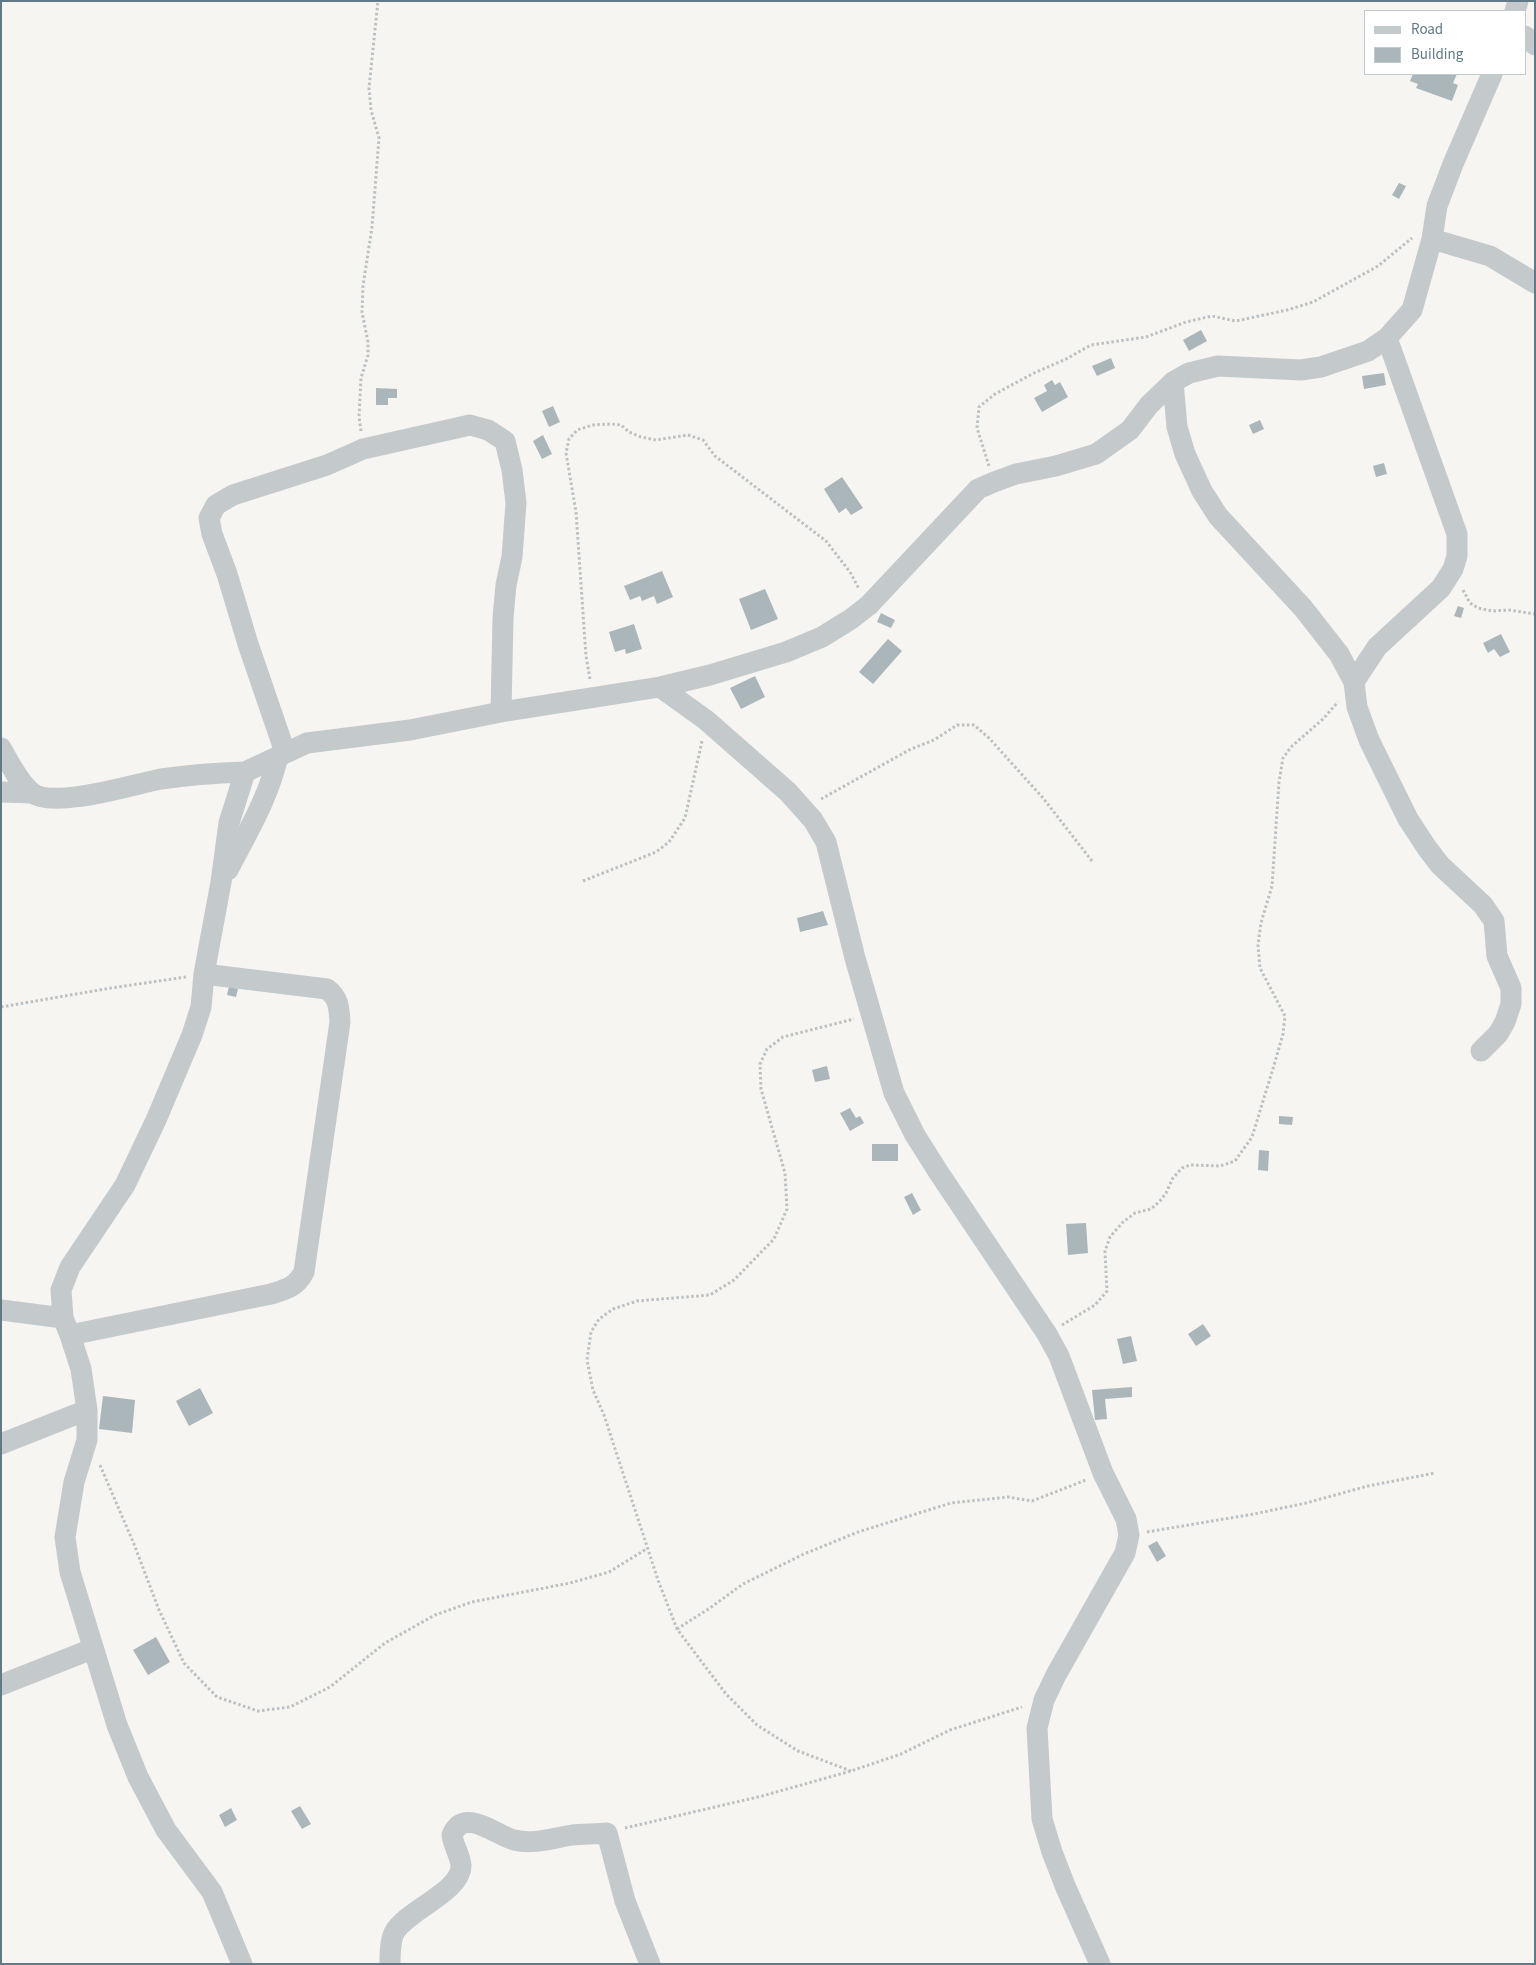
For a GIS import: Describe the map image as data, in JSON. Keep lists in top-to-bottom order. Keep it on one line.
{"legend":["Road","Building"]}
